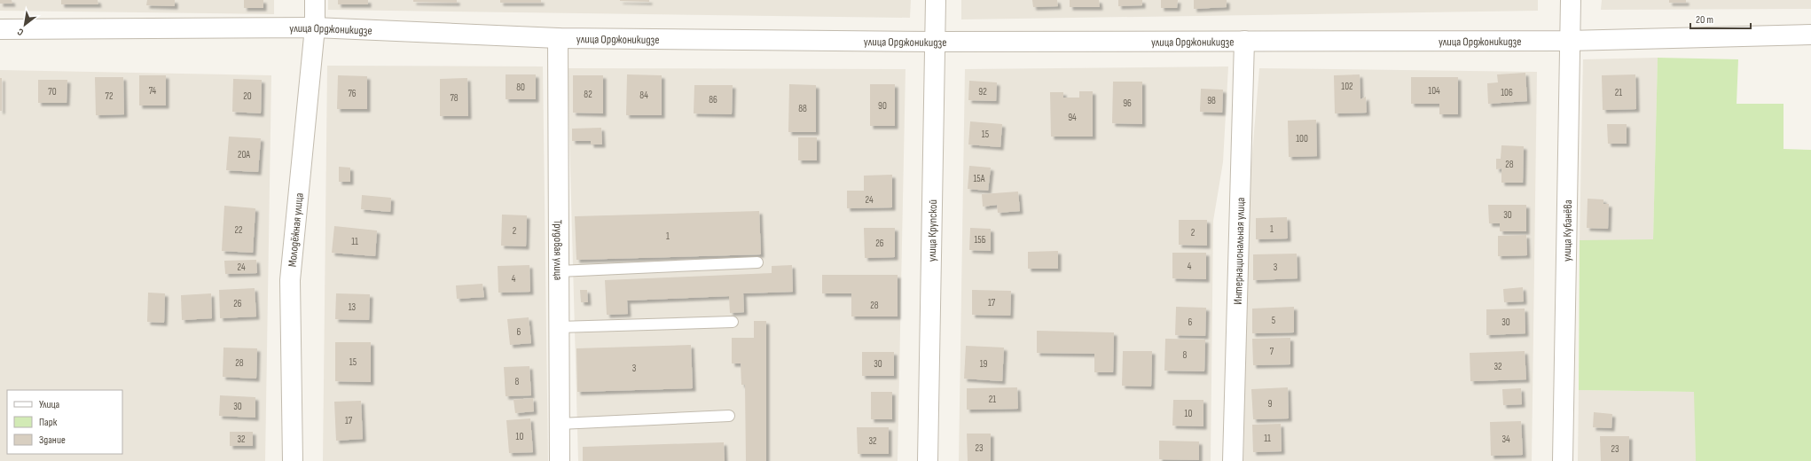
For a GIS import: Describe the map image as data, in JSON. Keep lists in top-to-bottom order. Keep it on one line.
{"streets":{"street":["улица Орджоникидзе","Молодёжная улица","улица Крупской","улица Кубанёва","Трудовая улица","Интернациональная улица"]},"crossings":[["улица Орджоникидзе","Молодёжная улица"],["улица Орджоникидзе","улица Крупской"],["улица Орджоникидзе","улица Кубанёва"],["улица Орджоникидзе","Трудовая улица"],["улица Орджоникидзе","Интернациональная улица"]],"house_numbers":["102","80","74","104","70","92","106","21","76","82","84","72","20","78","86","98","96","90","88","94","15","100","20А","28","15А","24","30","1","22","2","2","1","15Б","11","26","4","24","3","4","17","26","28","13","5","6","30","6","7","8","15","28","30","19","32","3","8","21","9","30","10","17","10","11","32","34","32","23","23"],"legend":["Улица","Парк","Здание"],"scale_bar":"20 m","north":"bottom left"}
